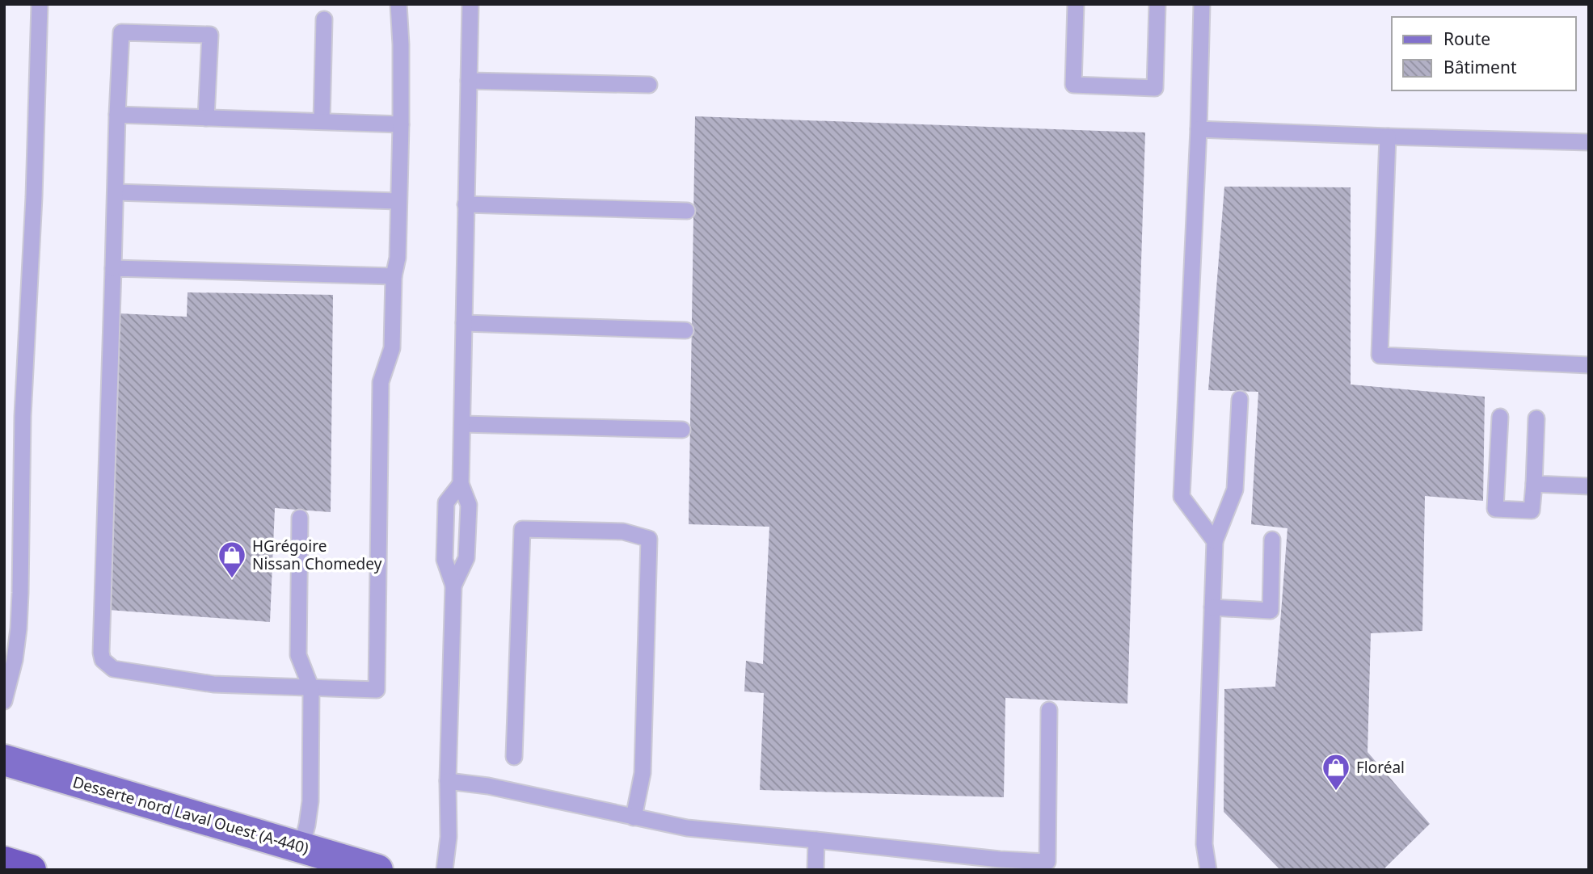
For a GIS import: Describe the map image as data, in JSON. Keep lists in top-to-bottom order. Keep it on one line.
{"streets":{"main road":["Desserte nord Laval Ouest (A-440)"]},"places":{"shop":["HGrégoire Nissan Chomedey","Floréal"]},"legend":["Route","Bâtiment"]}
